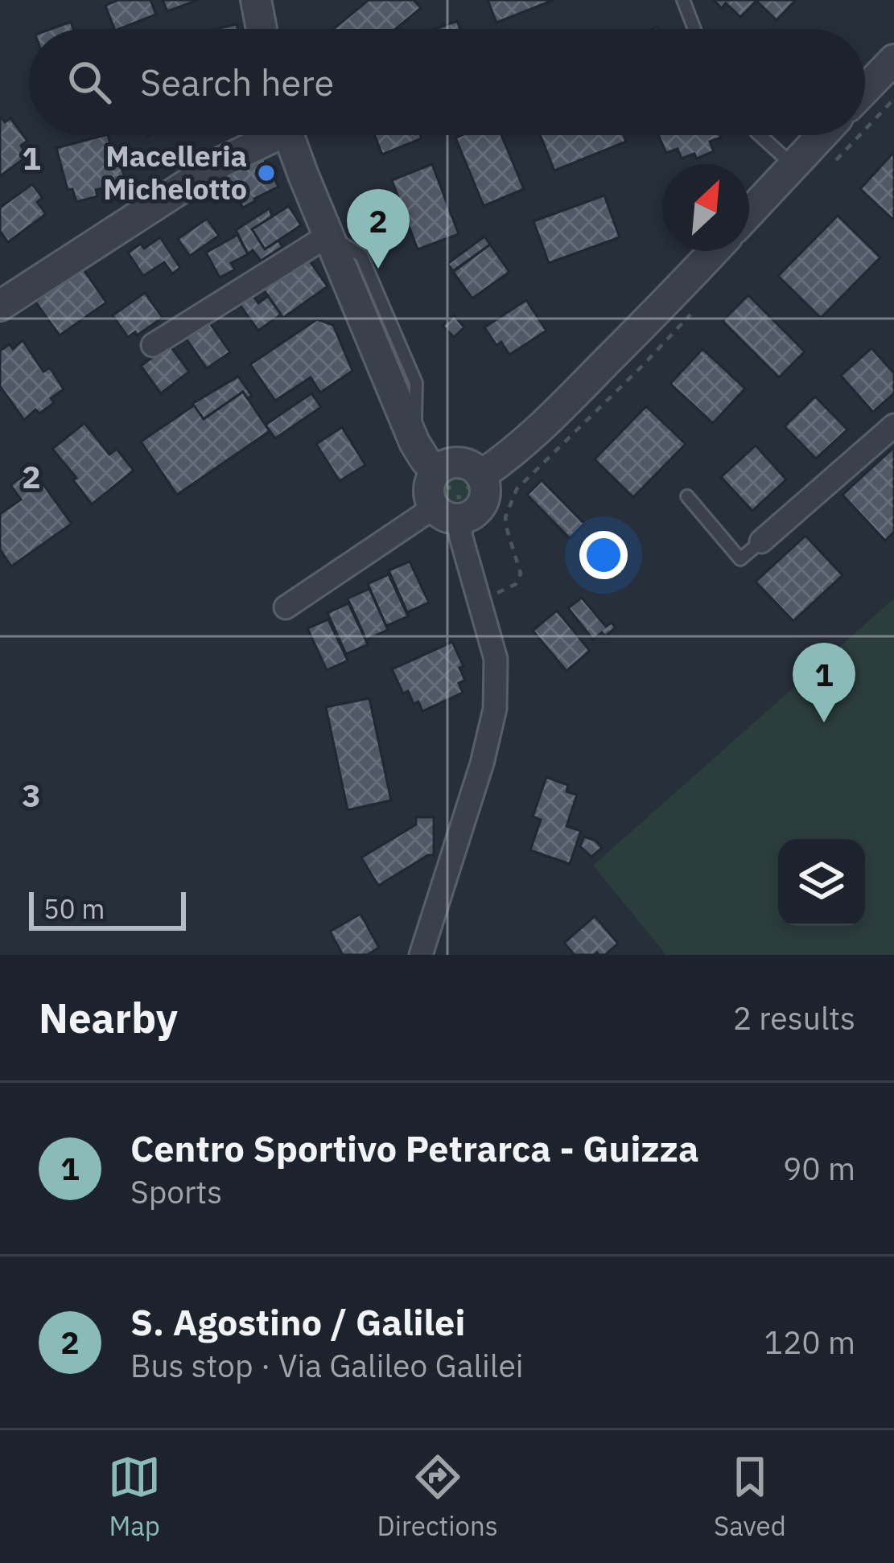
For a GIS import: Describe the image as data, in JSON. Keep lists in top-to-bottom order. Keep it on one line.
{"places":["Macelleria Michelotto"],"scale_bar":"50 m","north":"top right","page":{"search":"Search here","pins":["2","1"],"scale":"50 m","heading":["Nearby","2 results"],"list":[{"mark":"1","name":"Centro Sportivo Petrarca - Guizza","note":"Sports","value":"90 m"},{"mark":"2","name":"S. Agostino / Galilei","note":"Bus stop · Via Galileo Galilei","value":"120 m"}],"nav":["Map","Directions","Saved"]},"grid":{"rows":["1","2","3"]}}
